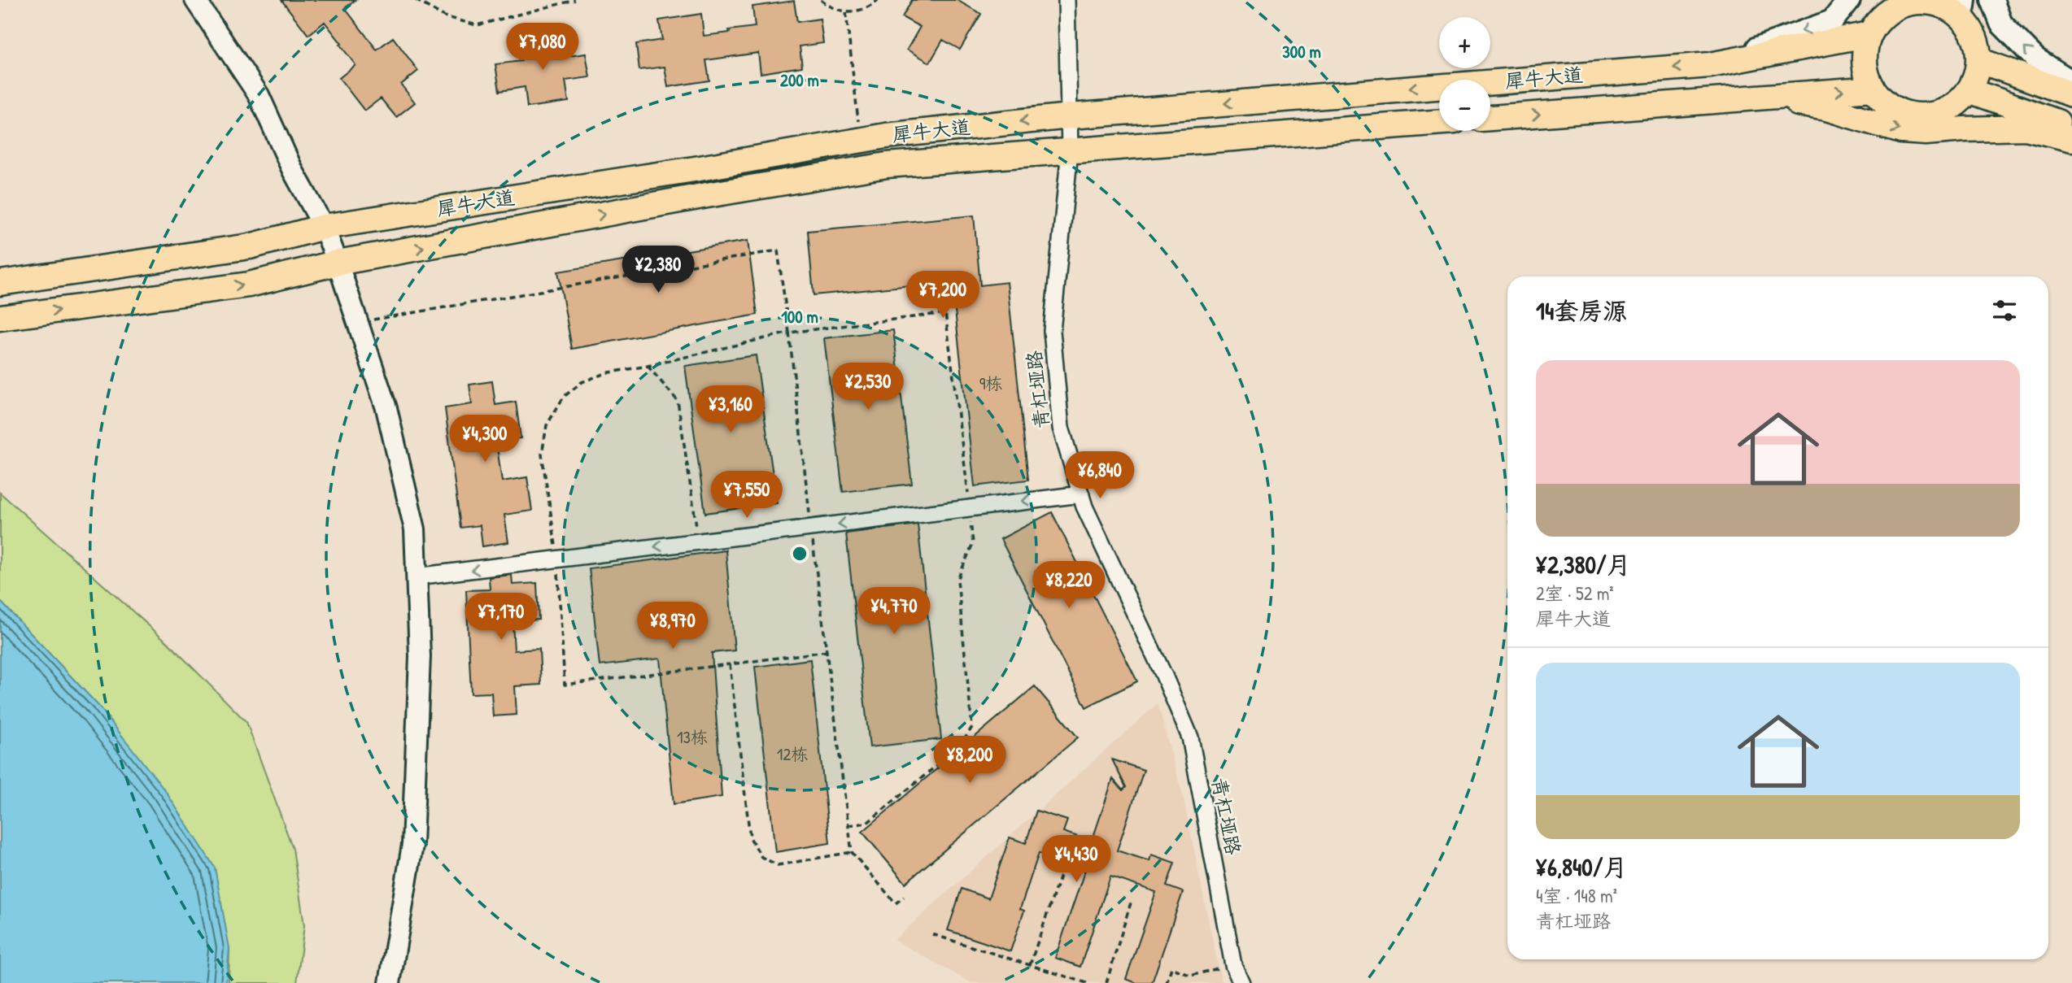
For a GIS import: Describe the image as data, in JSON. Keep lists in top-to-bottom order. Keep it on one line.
{"streets":{"main road":["犀牛大道"],"street":["青杠垭路"]},"crossings":[["犀牛大道","青杠垭路"]],"house_numbers":["9栋","13栋","12栋"],"page":{"map_buttons":["+","−"],"price":["¥7,080","¥2,380","¥7,200","¥2,530","¥3,160","¥4,300","¥6,840","¥7,550","¥8,220","¥4,770","¥7,170","¥8,970","¥8,200","¥4,430"],"heading":"14套房源","list":[{"name":"¥2,380/月","note":"2室 · 52 m² · 犀牛大道"},{"name":"¥6,840/月","note":"4室 · 148 m² · 青杠垭路"}]},"rings":["300 m","200 m","100 m"]}
